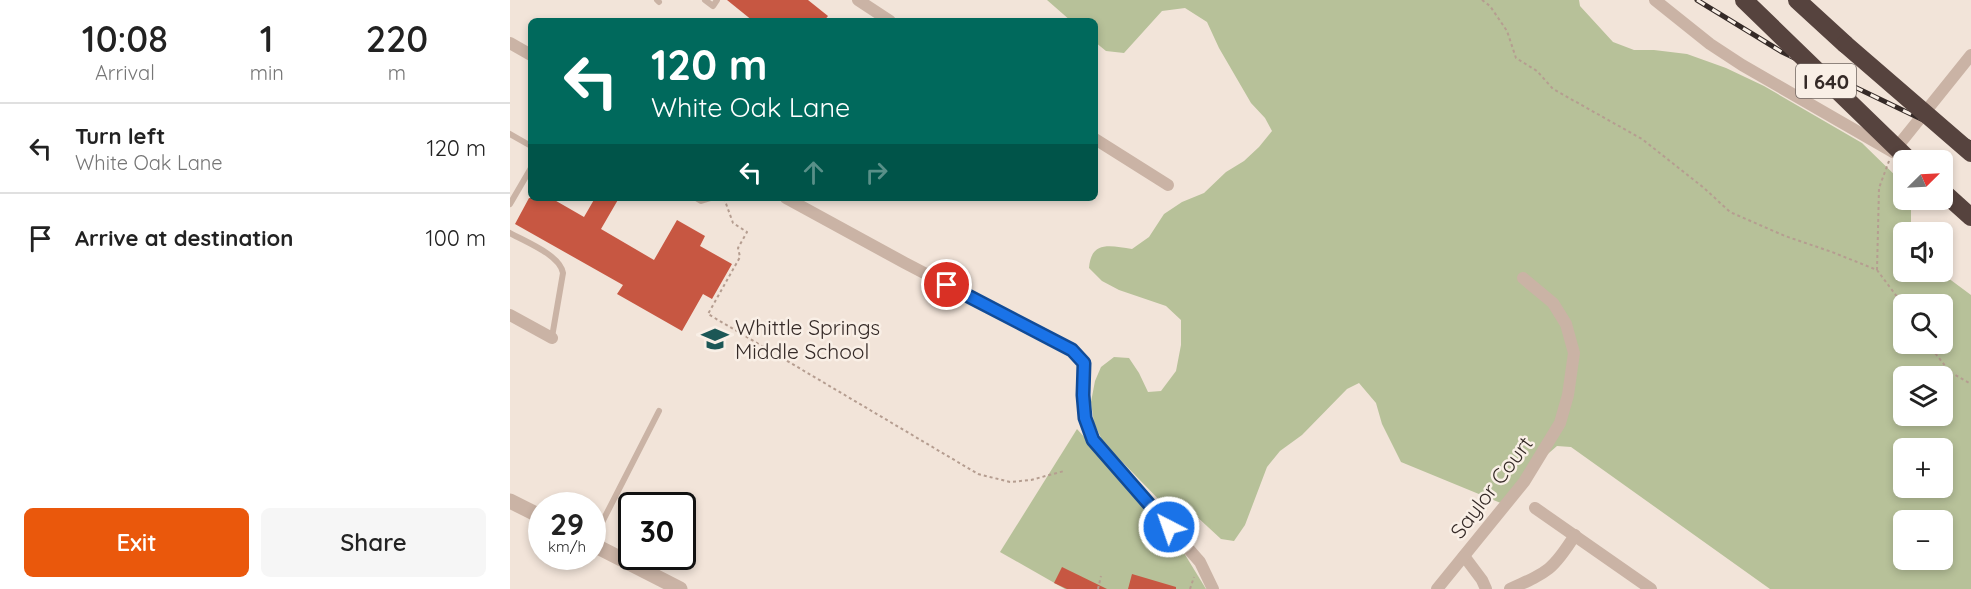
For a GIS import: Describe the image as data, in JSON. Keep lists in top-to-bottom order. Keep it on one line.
{"streets":{"highway":["I 640"],"street":["Saylor Court"]},"places":{"school or university":["Whittle Springs Middle School"]},"north":"top right","page":{"eta":["10:08","Arrival","1","min","220","m"],"turn":["120 m","White Oak Lane"],"list":[{"name":"Turn left","note":"White Oak Lane","value":"120 m"},{"name":"Arrive at destination","value":"100 m"}],"map_buttons":["+","−"],"speed":"29 km/h","limit":"30","buttons":["Exit","Share"]}}
